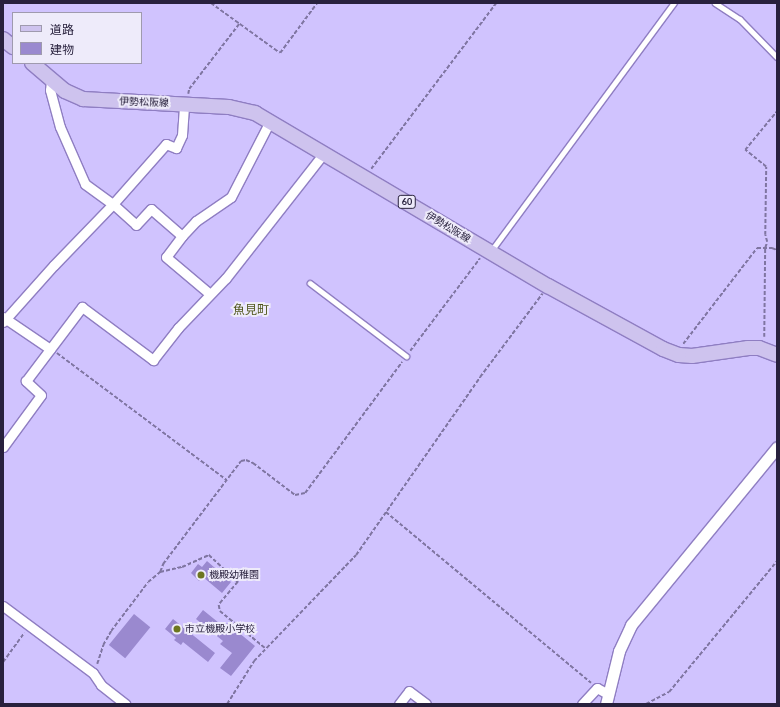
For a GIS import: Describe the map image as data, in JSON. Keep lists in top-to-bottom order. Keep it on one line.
{"streets":{"main road":["伊勢松阪線","60"]},"districts":["魚見町"],"places":["機殿幼稚園","市立機殿小学校"],"legend":["道路","建物"]}
